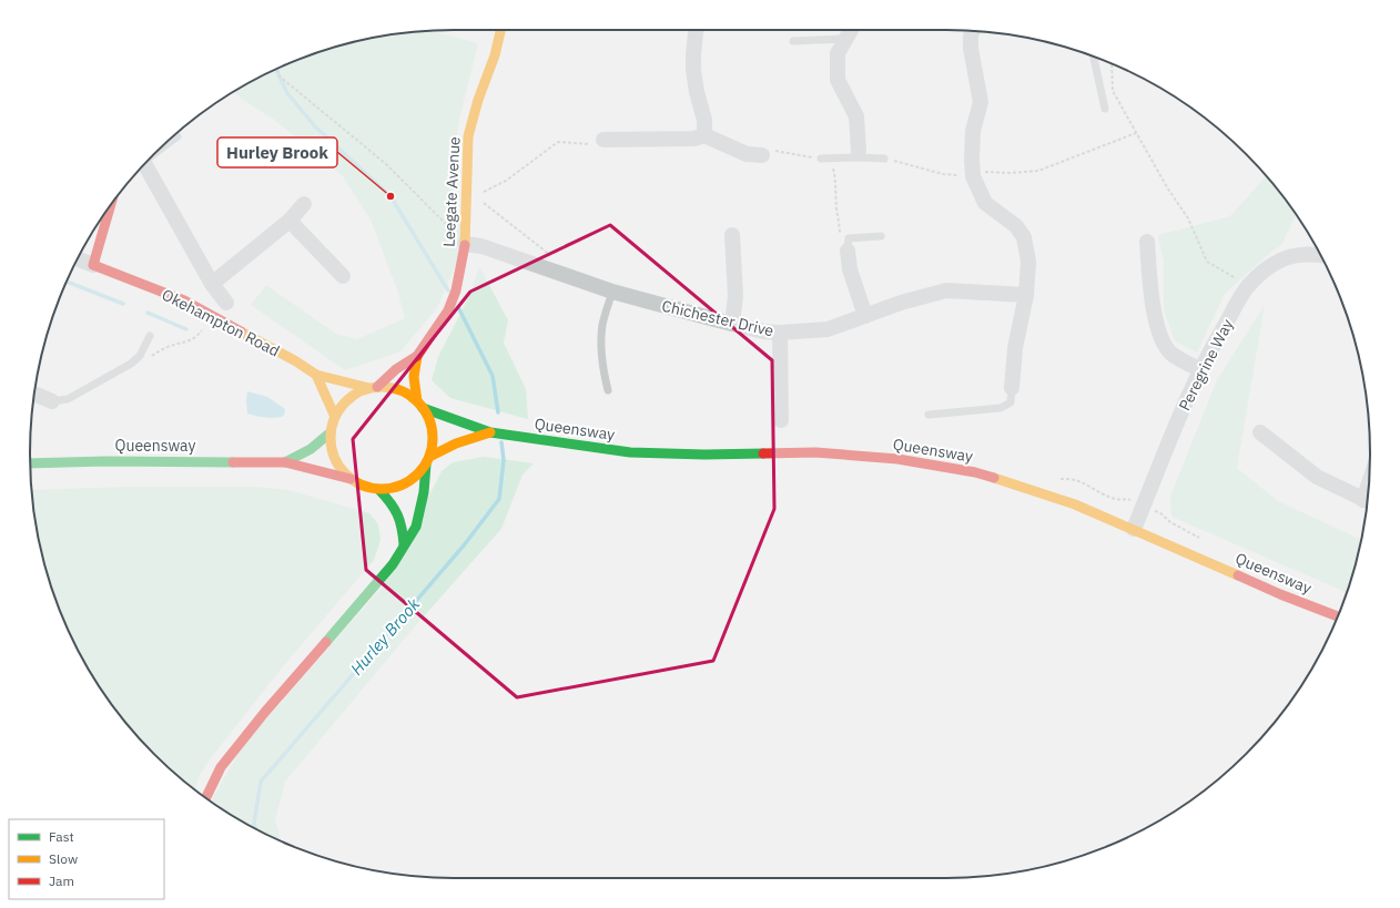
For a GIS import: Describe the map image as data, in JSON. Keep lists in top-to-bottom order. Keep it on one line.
{"streets":{"main road":["Leegate Avenue","Okehampton Road","Queensway"],"street":["Chichester Drive","Peregrine Way"]},"crossings":[["Leegate Avenue","Chichester Drive"],["Leegate Avenue","Okehampton Road"],["Leegate Avenue","Queensway"],["Okehampton Road","Queensway"],["Peregrine Way","Queensway"]],"water":["Hurley Brook"],"places":["Hurley Brook"],"legend":["Fast","Slow","Jam"]}
